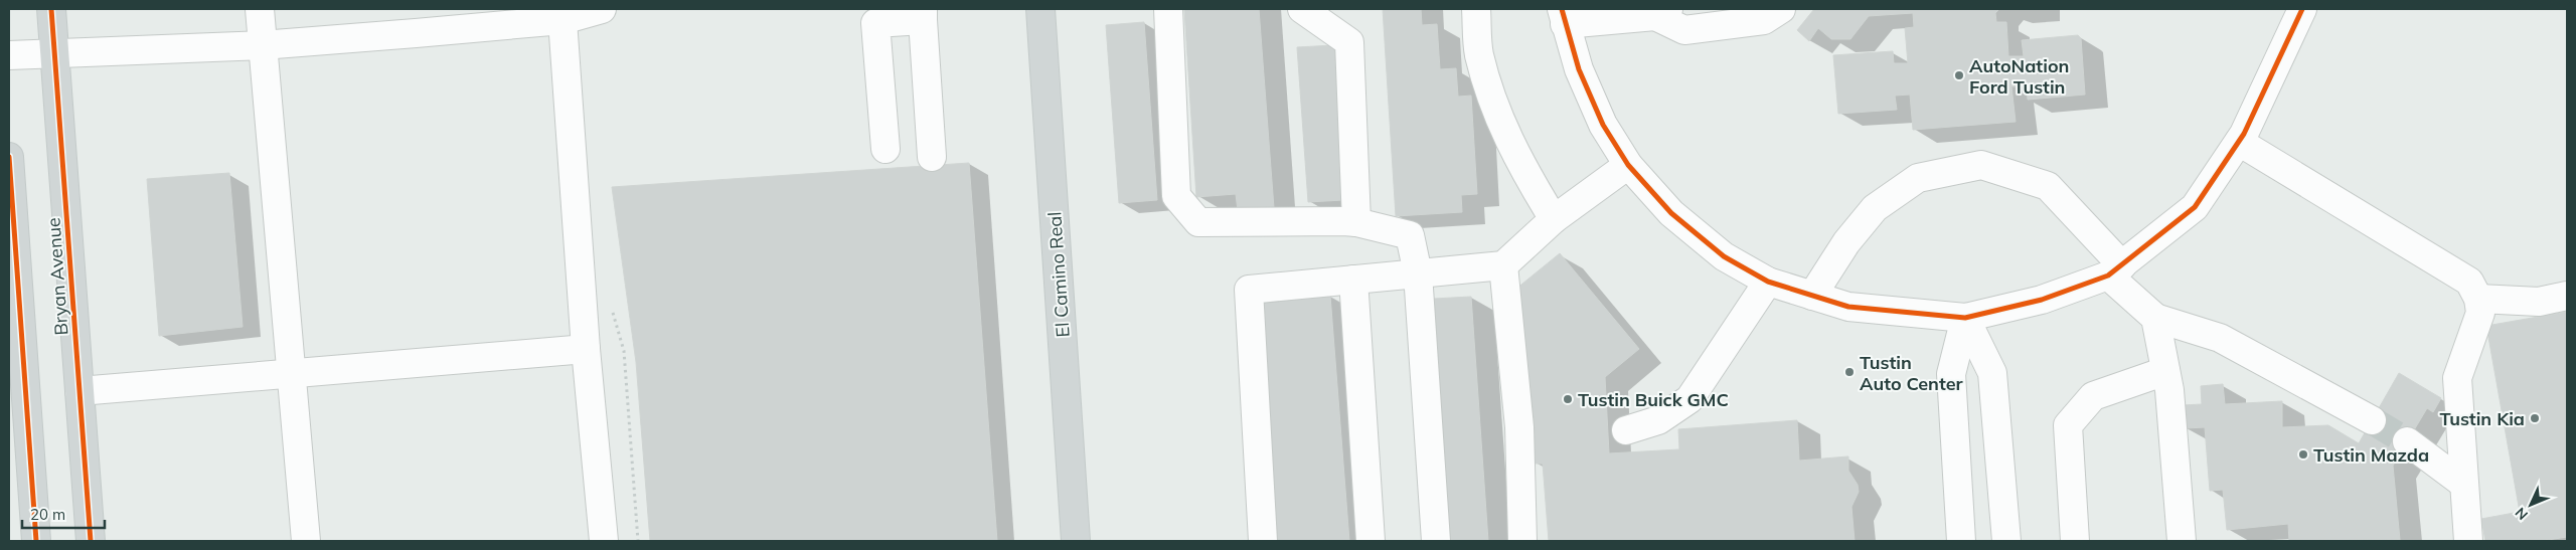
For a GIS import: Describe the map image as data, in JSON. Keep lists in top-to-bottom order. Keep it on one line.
{"streets":{"main road":["El Camino Real","Bryan Avenue"]},"places":["AutoNation Ford Tustin","Tustin Auto Center","Tustin Buick GMC","Tustin Kia","Tustin Mazda"],"scale_bar":"20 m","north":"bottom left"}
